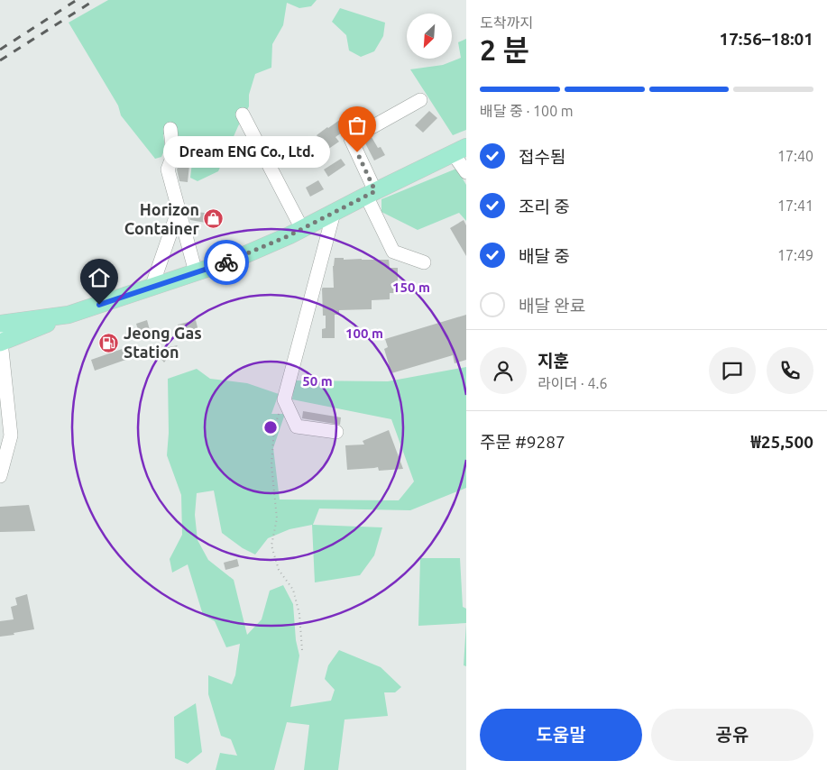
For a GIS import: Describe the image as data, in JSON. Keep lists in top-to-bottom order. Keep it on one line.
{"places":{"other":["Dream ENG Co., Ltd."],"shop":["Horizon Container"],"fuel station":["Jeong Gas Station"]},"north":"bottom left","page":{"heading":["2 분","도착까지","17:56–18:01"],"panel":["지훈","라이더 · 4.6","주문 #9287","₩25,500"],"bar":"배달 중 · 100 m","list":[["접수됨","17:40"],["조리 중","17:41"],["배달 중","17:49"],"배달 완료"],"bubble":"Dream ENG Co., Ltd.","buttons":["도움말","공유"]},"rings":["150 m","100 m","50 m"]}
